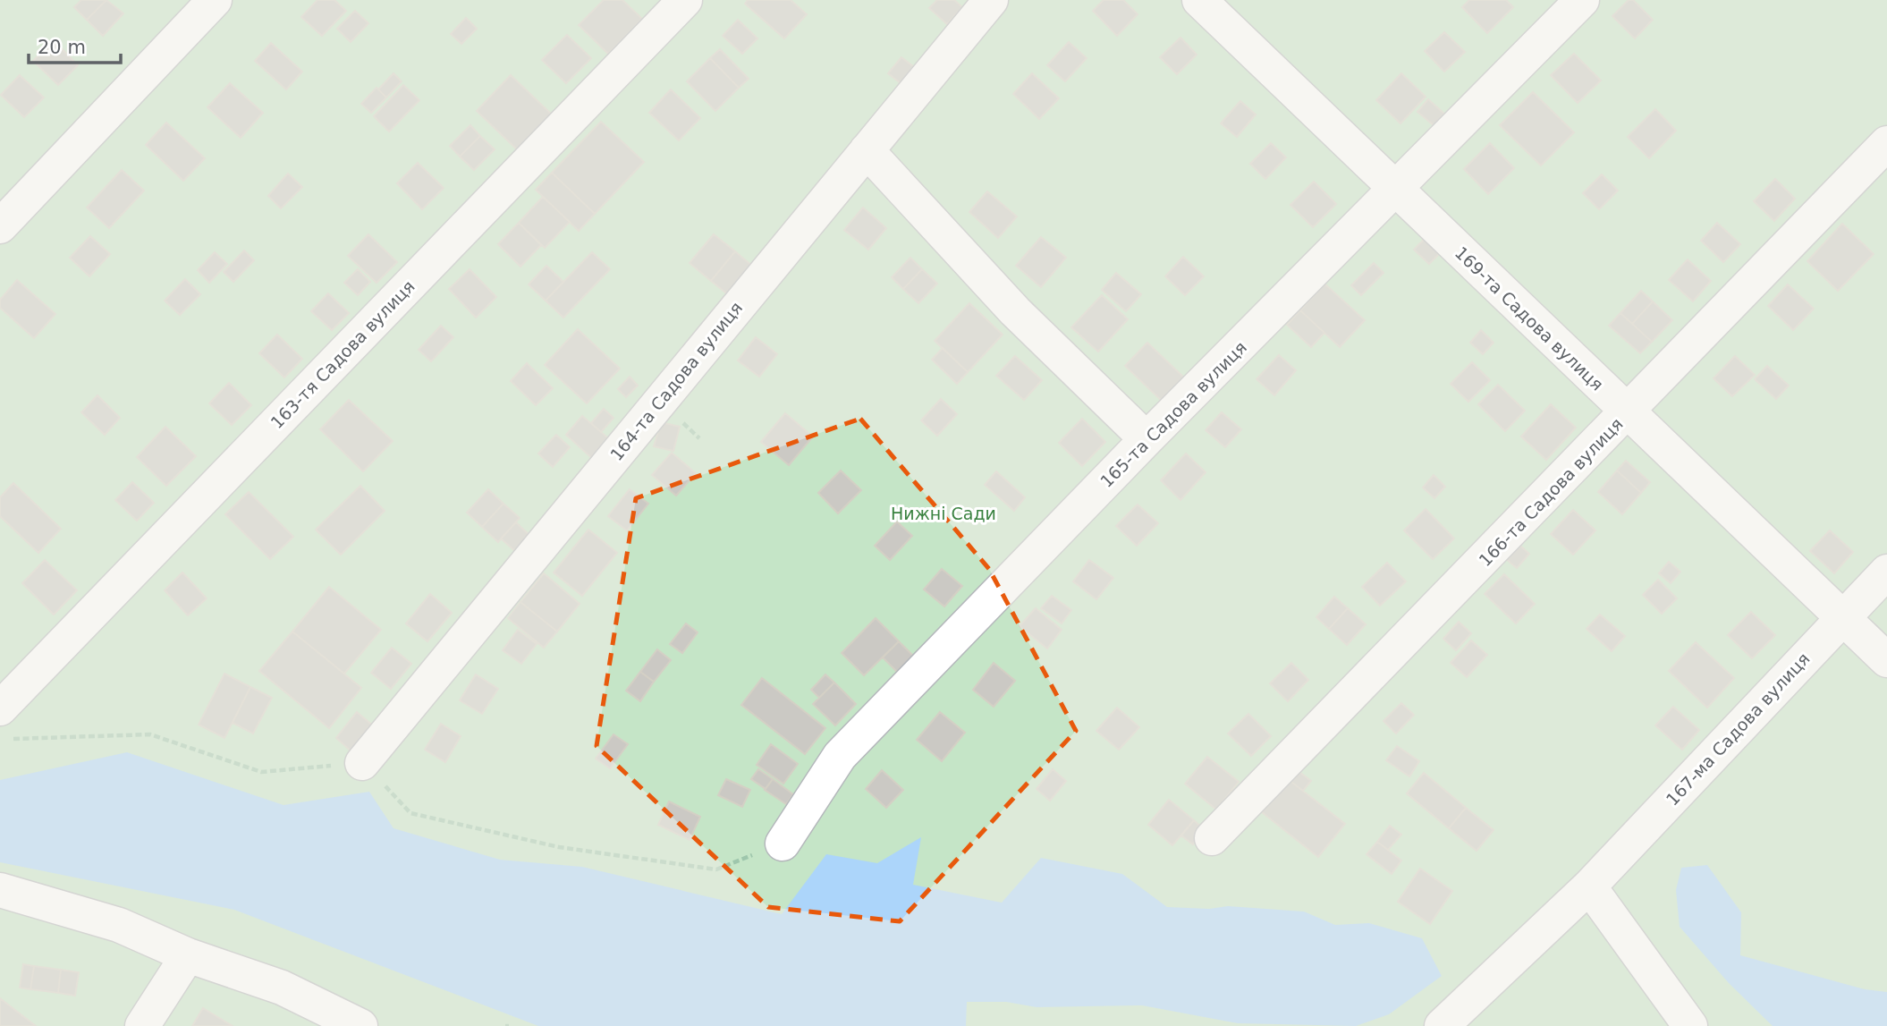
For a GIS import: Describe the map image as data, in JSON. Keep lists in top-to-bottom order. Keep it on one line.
{"streets":{"street":["169-та Садова вулиця","163-тя Садова вулиця","164-та Садова вулиця","165-та Садова вулиця","166-та Садова вулиця","167-ма Садова вулиця"]},"crossings":[["169-та Садова вулиця","165-та Садова вулиця"],["169-та Садова вулиця","166-та Садова вулиця"],["169-та Садова вулиця","167-ма Садова вулиця"]],"parks":["Нижні Сади"],"scale_bar":"20 m"}
